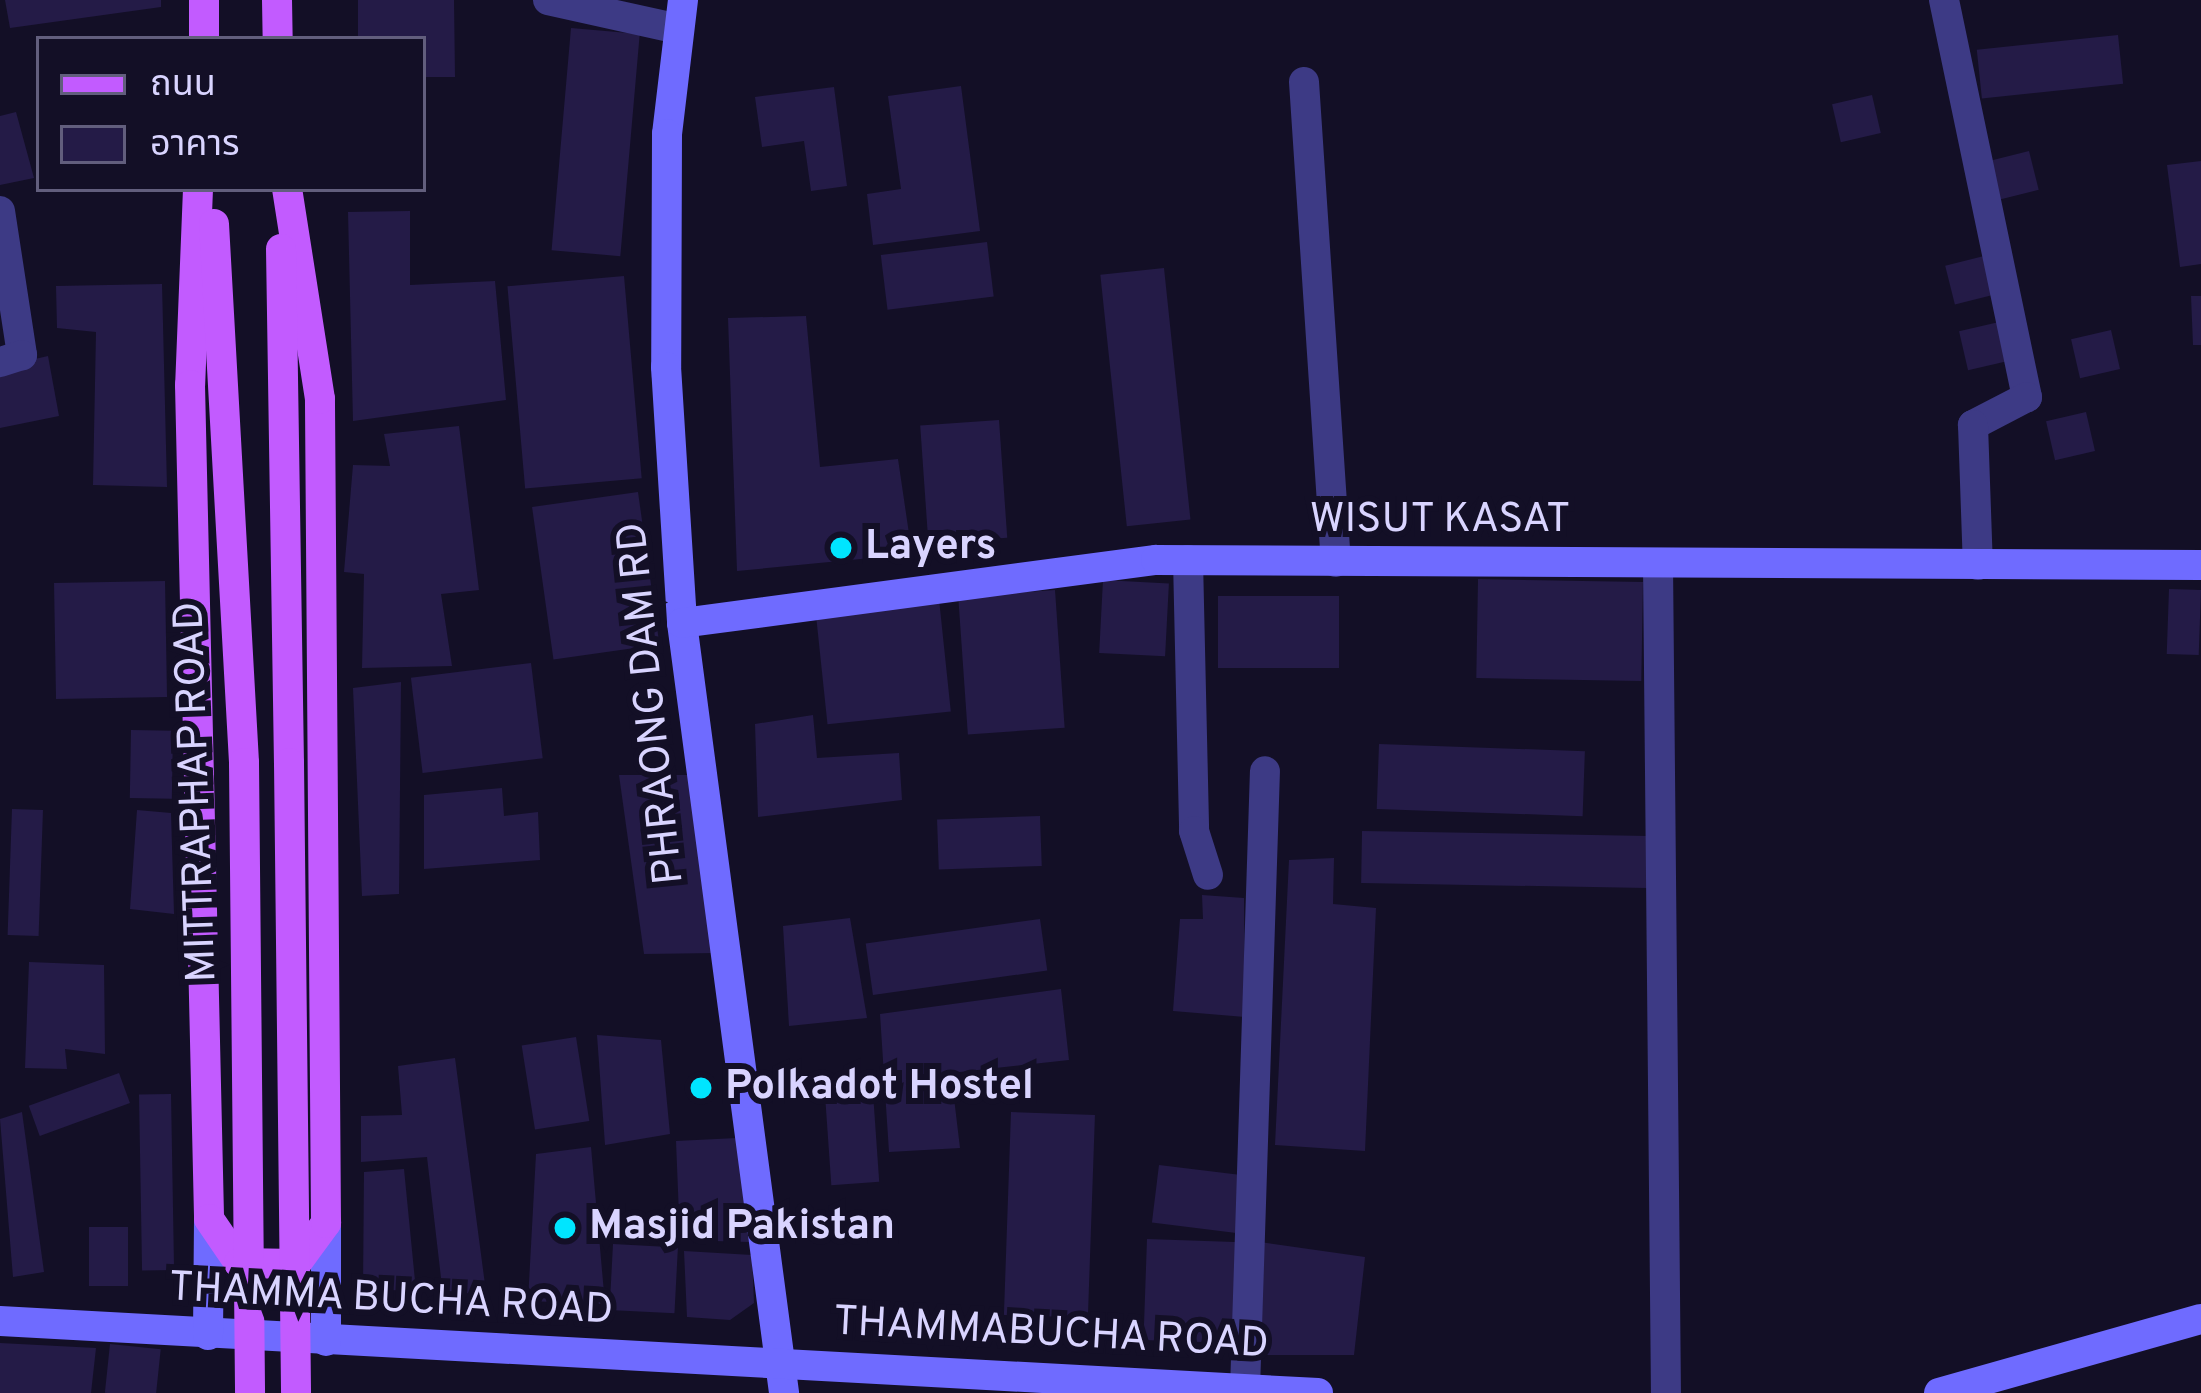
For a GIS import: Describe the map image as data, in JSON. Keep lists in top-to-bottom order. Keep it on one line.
{"streets":{"main road":["MITTRAPHAP ROAD"],"street":["WISUT KASAT","PHRAONG DAM RD","THAMMA BUCHA ROAD","THAMMABUCHA ROAD"]},"crossings":[["WISUT KASAT","PHRAONG DAM RD"],["PHRAONG DAM RD","THAMMA BUCHA ROAD"],["PHRAONG DAM RD","THAMMABUCHA ROAD"],["THAMMA BUCHA ROAD","THAMMABUCHA ROAD"]],"places":["Layers","Polkadot Hostel","Masjid Pakistan"],"legend":["ถนน","อาคาร"]}
